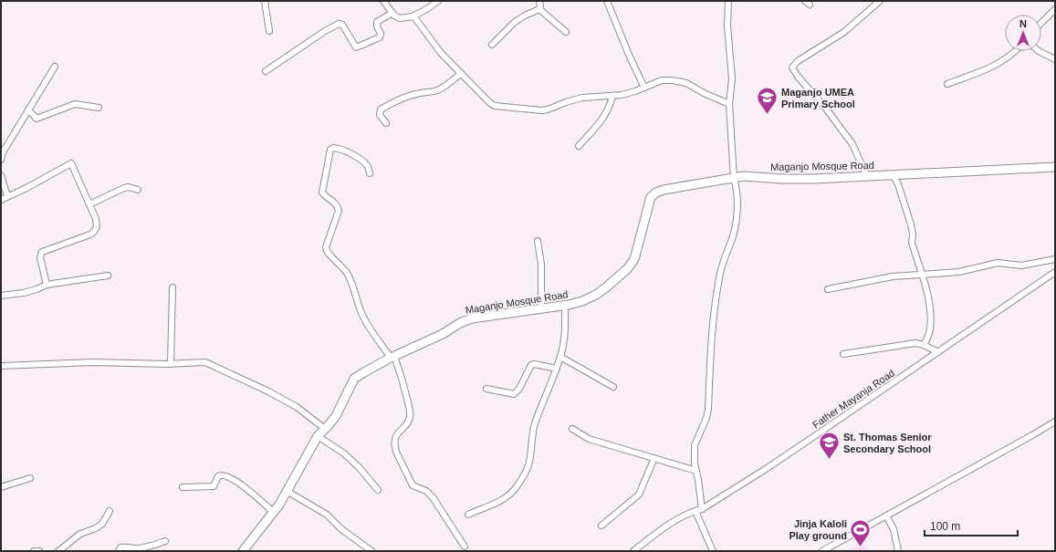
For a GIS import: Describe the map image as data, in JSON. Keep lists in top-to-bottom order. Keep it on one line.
{"streets":{"street":["Maganjo Mosque Road","Father Mayanja Road"]},"places":{"school or university":["Maganjo UMEA Primary School","St. Thomas Senior Secondary School"],"sports":["Jinja Kaloli Play ground"]},"scale_bar":"100 m","north":"top"}
